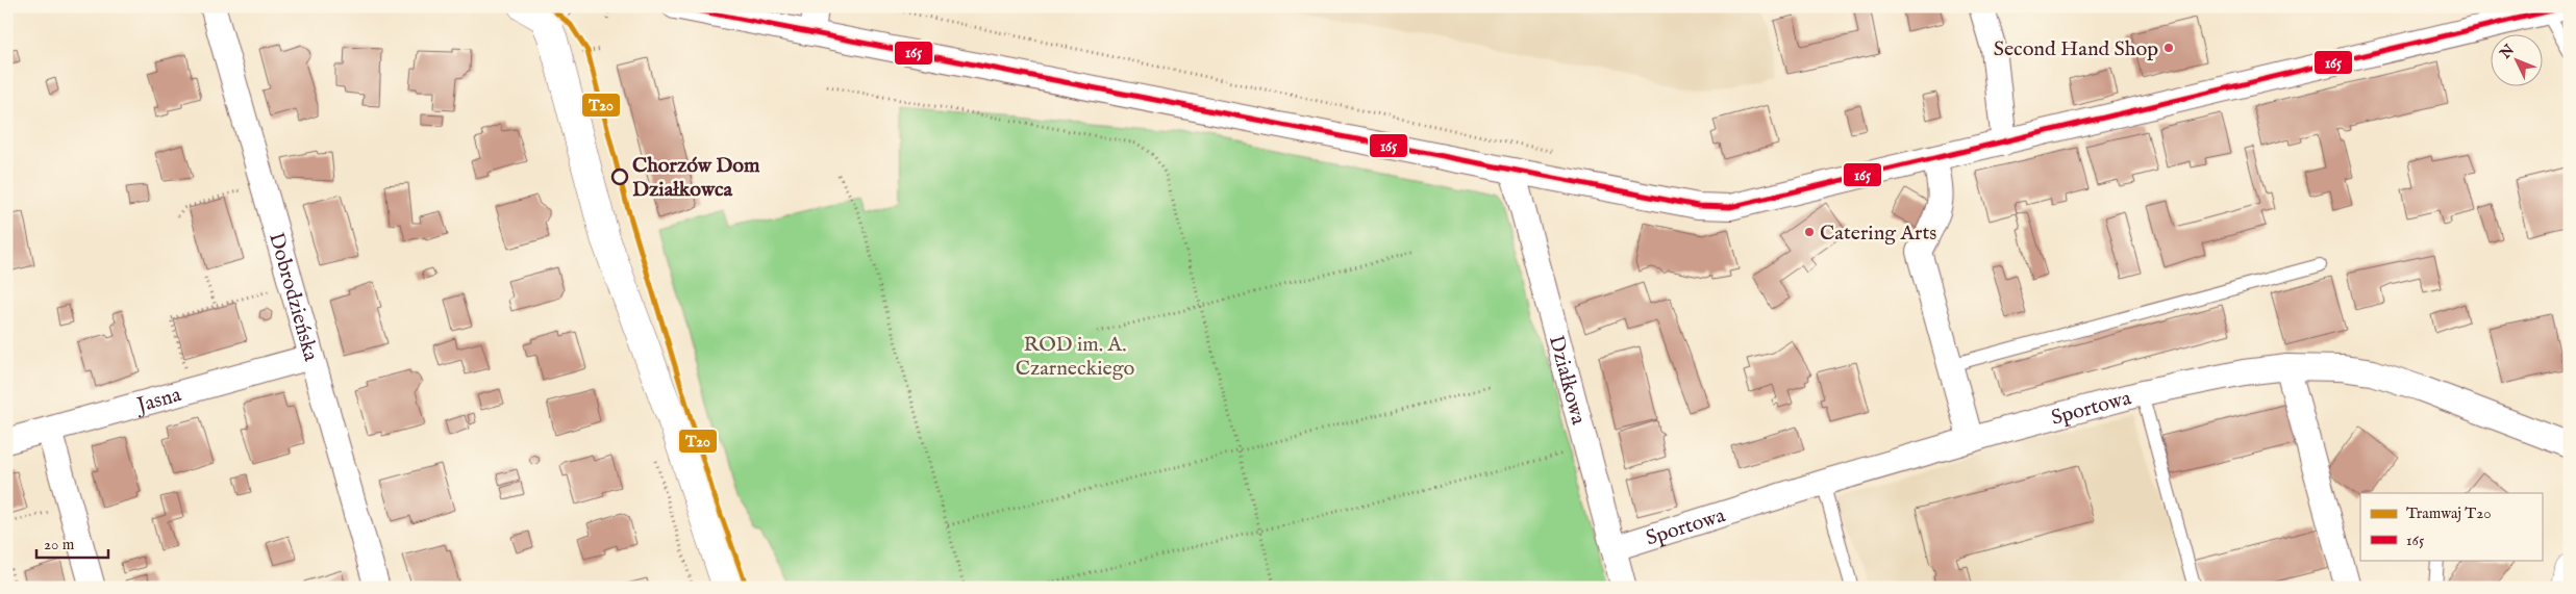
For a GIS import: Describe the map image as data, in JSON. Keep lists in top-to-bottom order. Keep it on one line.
{"streets":{"street":["Dobrodzieńska","Działkowa","Jasna","Sportowa"]},"crossings":[["Dobrodzieńska","Jasna"],["Działkowa","Sportowa"]],"parks":["ROD im. A. Czarneckiego"],"places":["Second Hand Shop","Chorzów Dom Działkowca","Catering Arts"],"lines":["tram line T20","transit line 165"],"legend":["Tramwaj T20","165"],"scale_bar":"20 m","north":"top left"}
